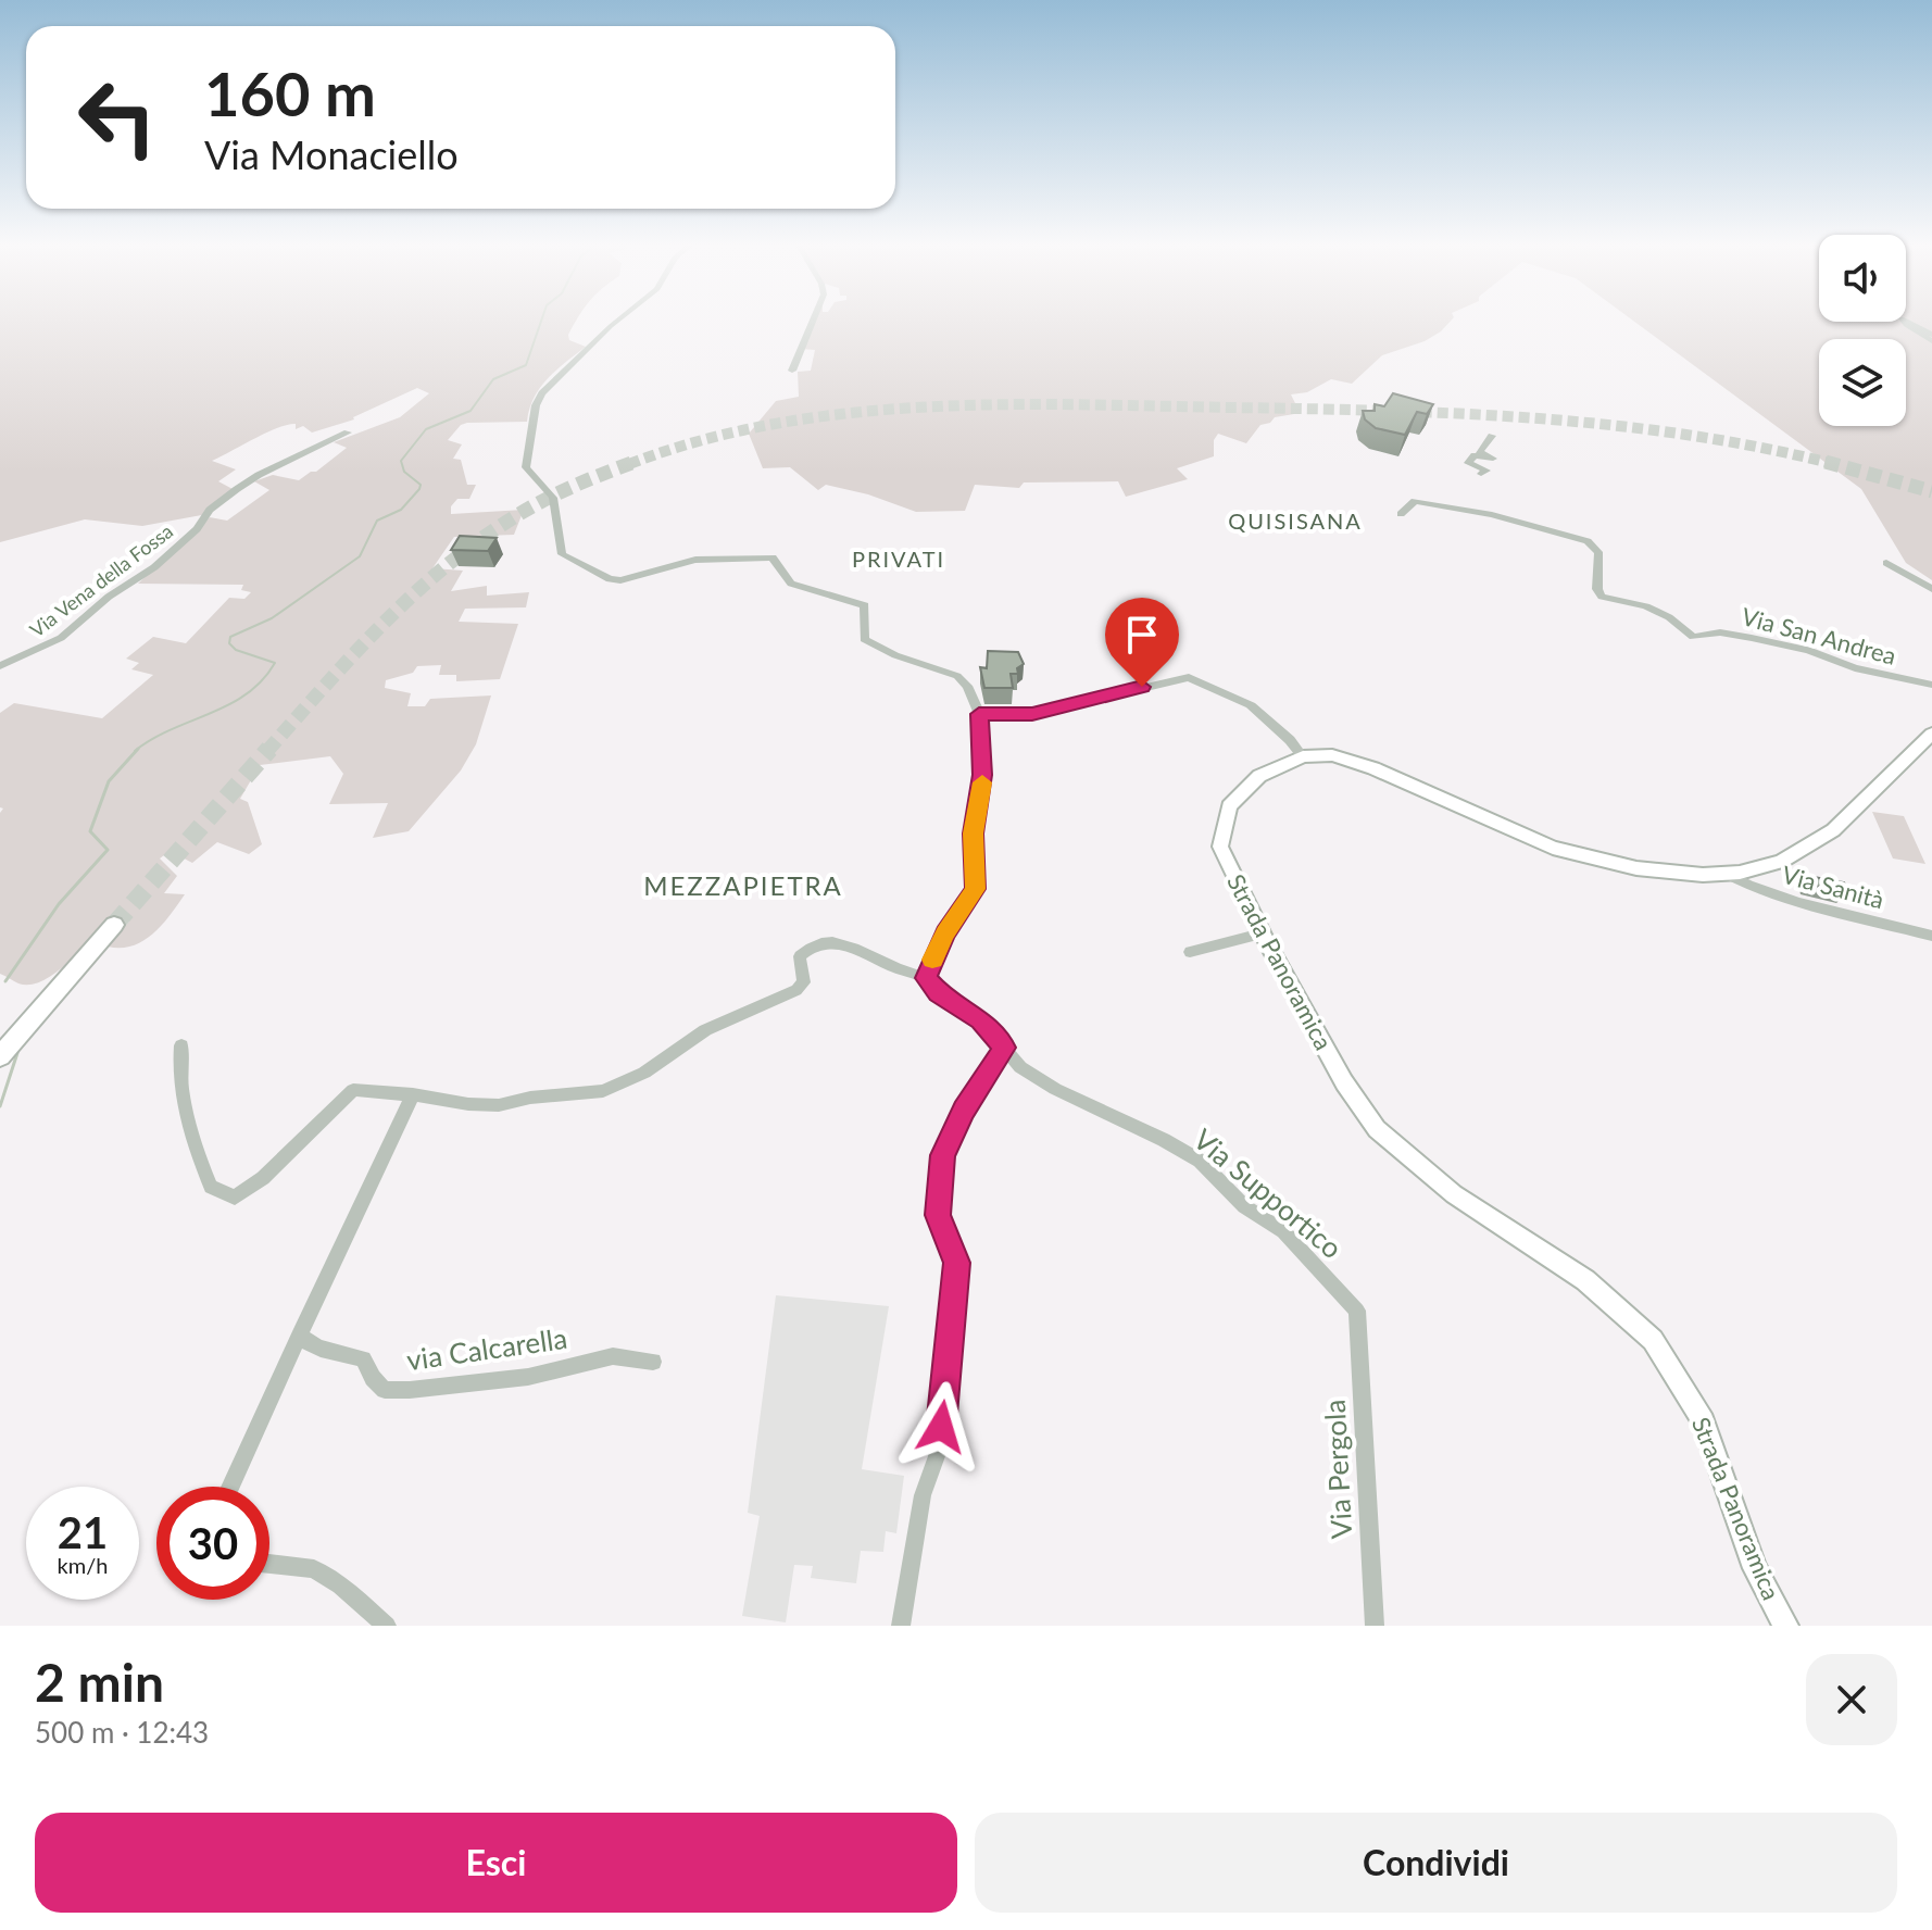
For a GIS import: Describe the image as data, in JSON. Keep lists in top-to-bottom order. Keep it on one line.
{"streets":{"main road":["Strada Panoramica"],"street":["Via Vena della Fossa","Via San Andrea","Via Sanità","Via Supportico","via Calcarella","Via Pergola"]},"crossings":[["Via Sanità","Strada Panoramica"],["Via Supportico","Via Pergola"]],"districts":["QUISISANA","PRIVATI","MEZZAPIETRA"],"page":{"turn":["160 m","Via Monaciello"],"speed":"21 km/h","limit":"30","heading":["2 min","500 m · 12:43"],"buttons":["Esci","Condividi"]}}
